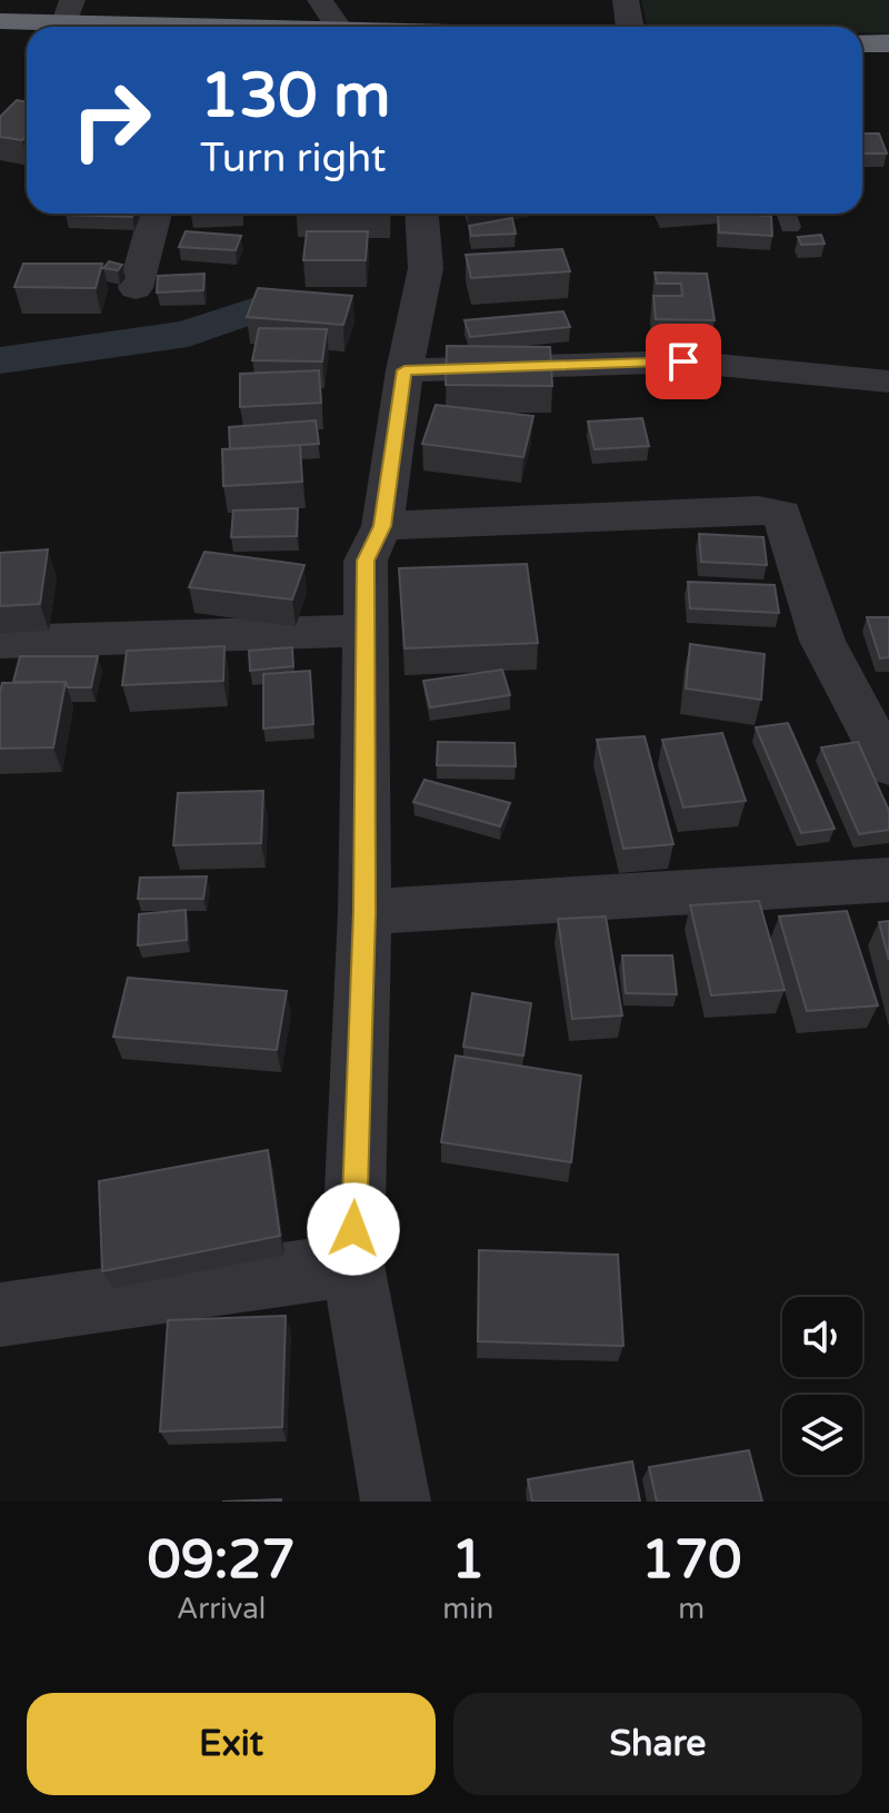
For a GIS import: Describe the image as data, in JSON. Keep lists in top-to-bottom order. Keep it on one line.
{"page":{"turn":["130 m","Turn right"],"eta":["09:27","Arrival","1","min","170","m"],"buttons":["Exit","Share"]}}
